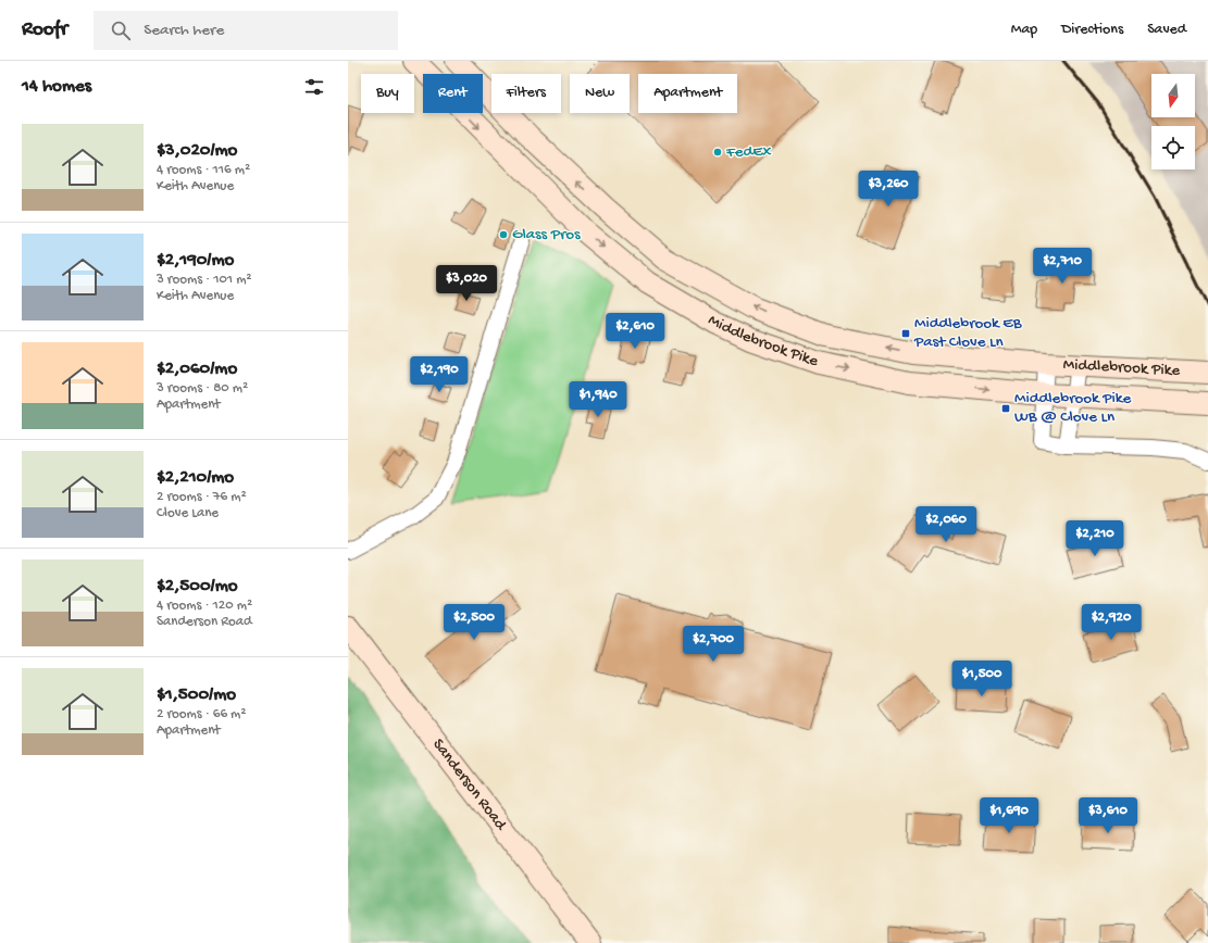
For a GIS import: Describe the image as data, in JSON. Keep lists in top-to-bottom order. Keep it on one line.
{"streets":{"main road":["Middlebrook Pike","Sanderson Road"]},"places":{"other":["FedEx","Glass Pros"],"transit":["Middlebrook EB Past Clove Ln","Middlebrook Pike WB @ Clove Ln"]},"north":"bottom","page":{"header":"Roofr","search":"Search here","nav":["Map","Directions","Saved"],"heading":"14 homes","chip":["Buy","Rent","Filters","New","Apartment"],"list":[{"name":"$3,020/mo","note":"4 rooms · 116 m² · Keith Avenue"},{"name":"$2,190/mo","note":"3 rooms · 101 m² · Keith Avenue"},{"name":"$2,060/mo","note":"3 rooms · 80 m² · Apartment"},{"name":"$2,210/mo","note":"2 rooms · 76 m² · Clove Lane"},{"name":"$2,500/mo","note":"4 rooms · 120 m² · Sanderson Road"},{"name":"$1,500/mo","note":"2 rooms · 66 m² · Apartment"}],"price":["$3,260","$2,710","$3,020","$2,610","$2,190","$1,940","$2,060","$2,210","$2,500","$2,920","$2,700","$1,500","$1,690","$3,610"]}}
